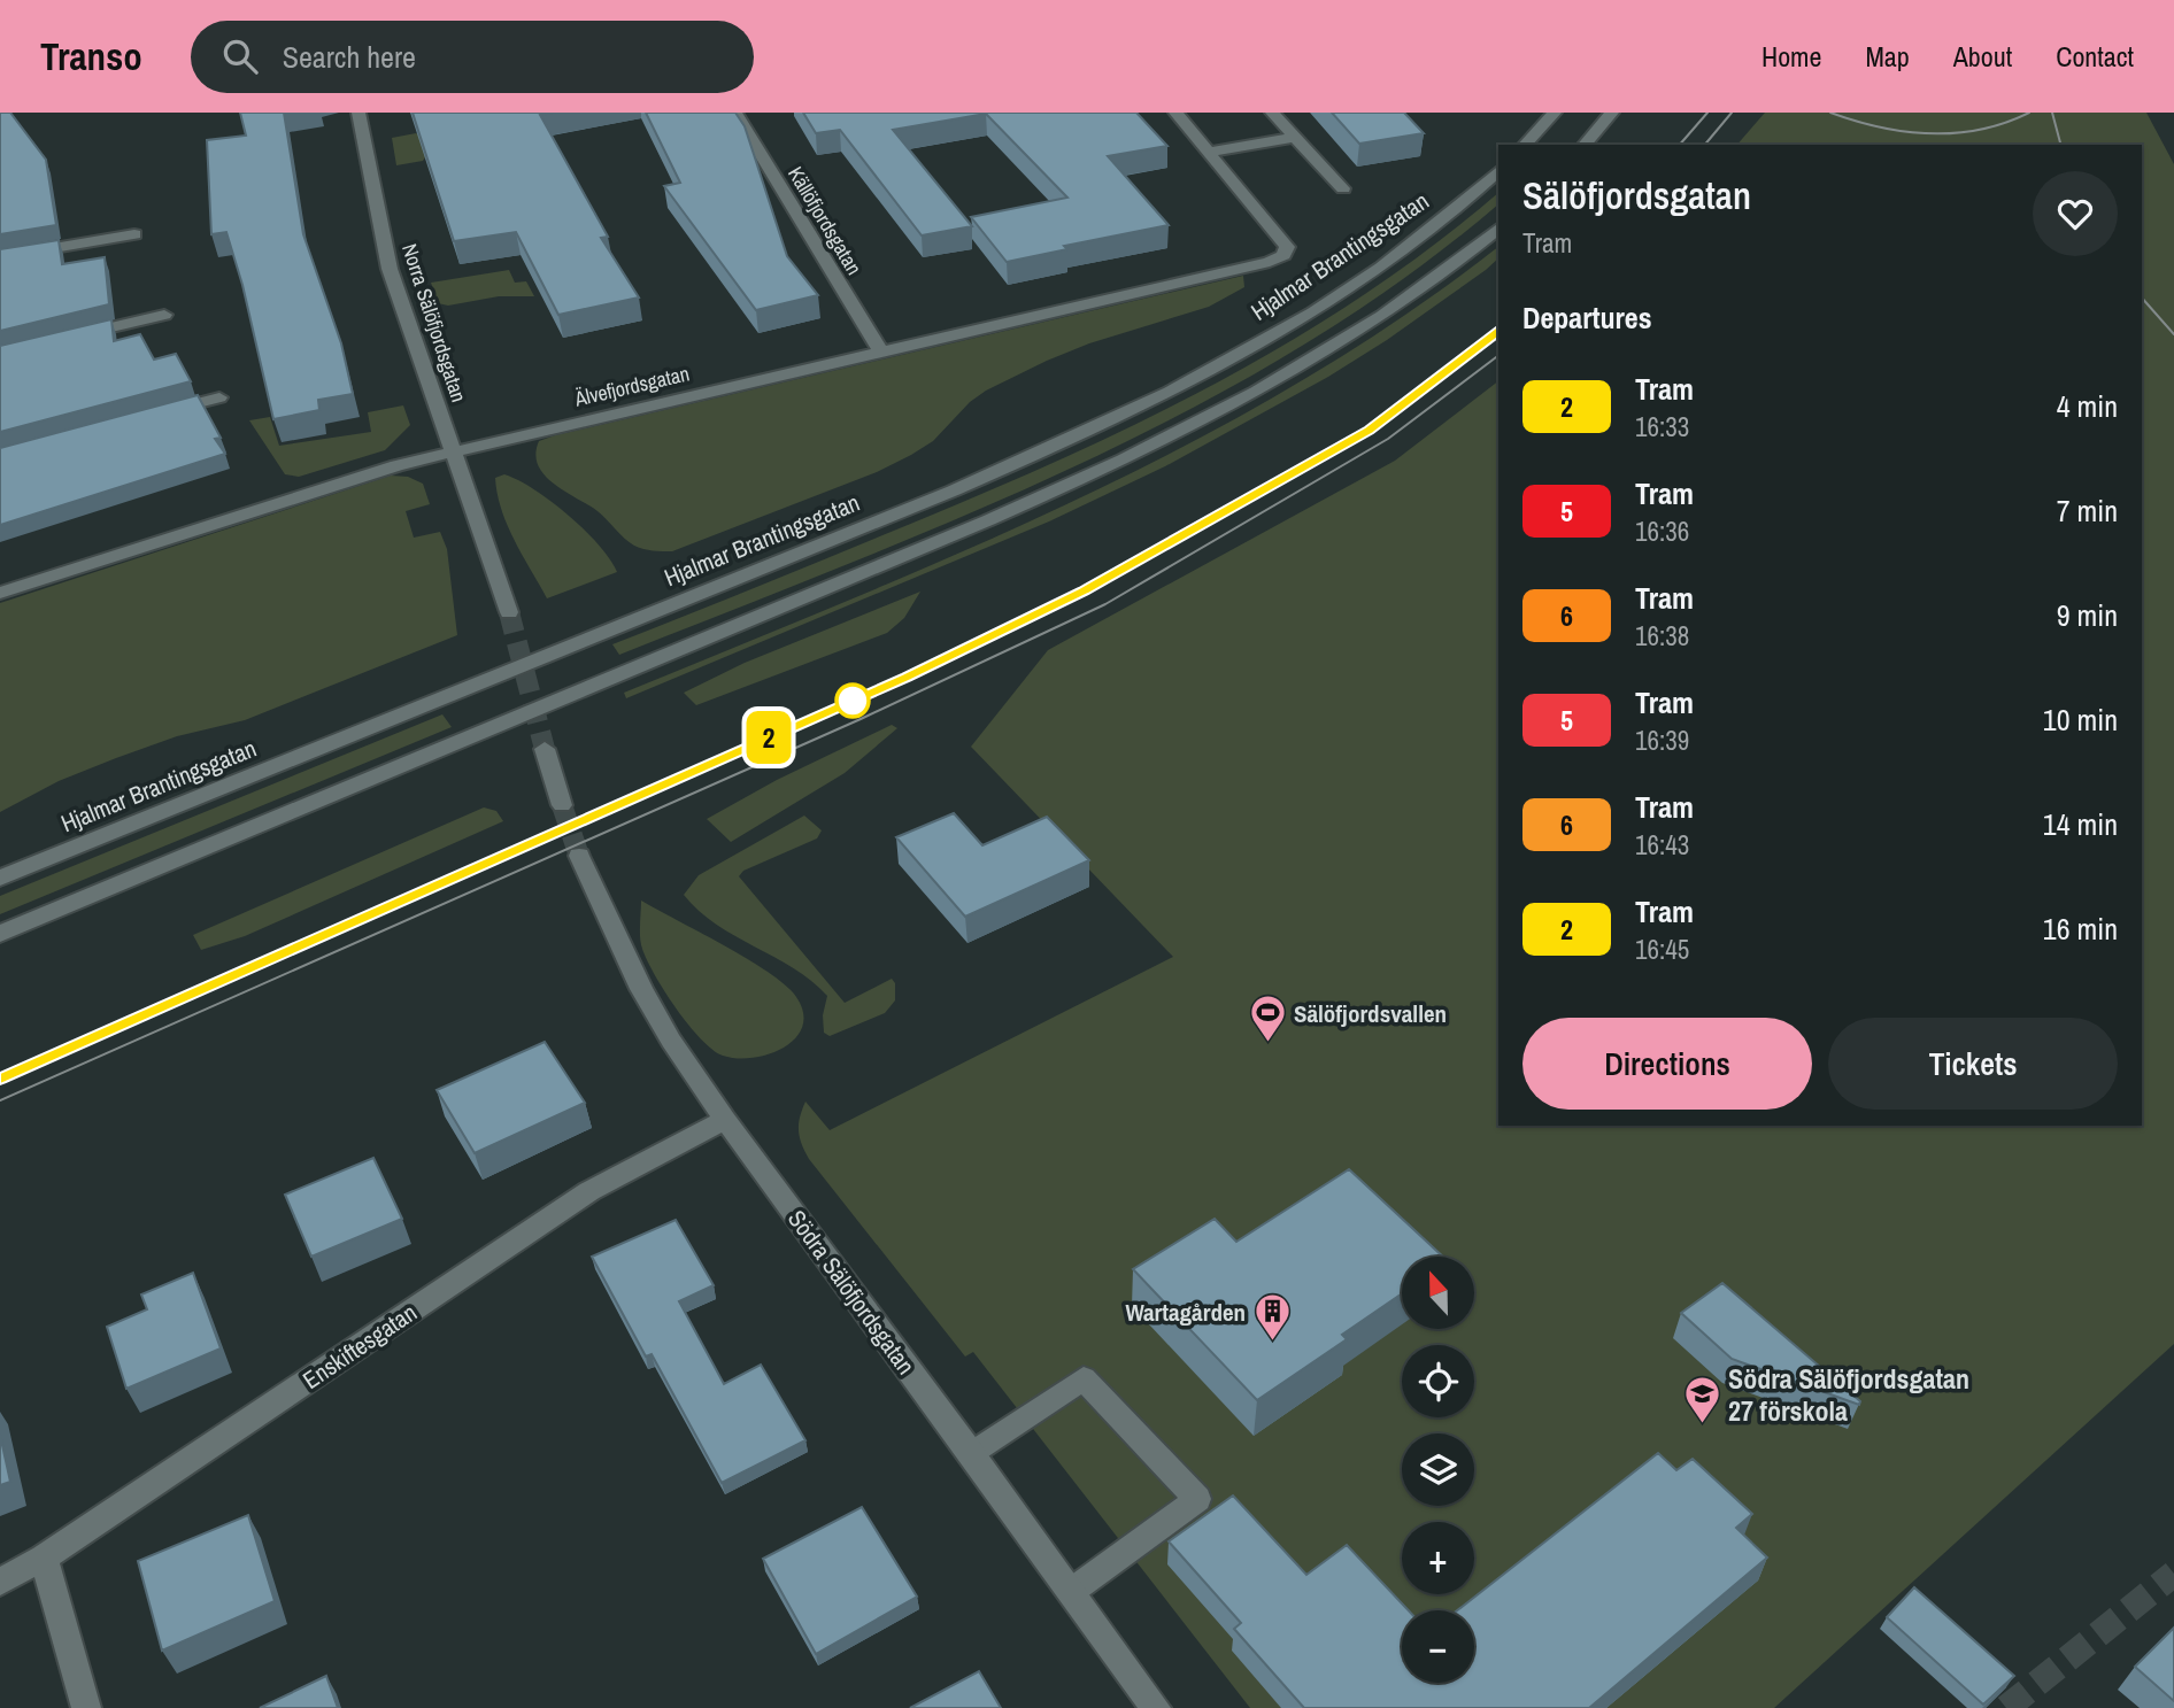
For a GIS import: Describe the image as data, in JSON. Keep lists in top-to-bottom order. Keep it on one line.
{"streets":{"street":["Källöfjordsgatan","Hjalmar Brantingsgatan","Norra Sälöfjordsgatan","Älvefjordsgatan","Södra Sälöfjordsgatan","Enskiftesgatan"]},"crossings":[["Källöfjordsgatan","Älvefjordsgatan"],["Norra Sälöfjordsgatan","Älvefjordsgatan"],["Södra Sälöfjordsgatan","Enskiftesgatan"]],"places":{"sports":["Sälöfjordsvallen"],"building":["Wartagården"],"school or university":["Södra Sälöfjordsgatan 27 förskola"]},"lines":["tram line 2"],"north":"top","page":{"header":"Transo","search":"Search here","nav":["Home","Map","About","Contact"],"on_map":"2","heading":[["Sälöfjordsgatan","Tram"],"Departures"],"list":[{"mark":"2","name":"Tram","note":"16:33","value":"4 min"},{"mark":"5","name":"Tram","note":"16:36","value":"7 min"},{"mark":"6","name":"Tram","note":"16:38","value":"9 min"},{"mark":"5","name":"Tram","note":"16:39","value":"10 min"},{"mark":"6","name":"Tram","note":"16:43","value":"14 min"},{"mark":"2","name":"Tram","note":"16:45","value":"16 min"}],"buttons":["Directions","Tickets"],"map_buttons":["+","−"]}}
